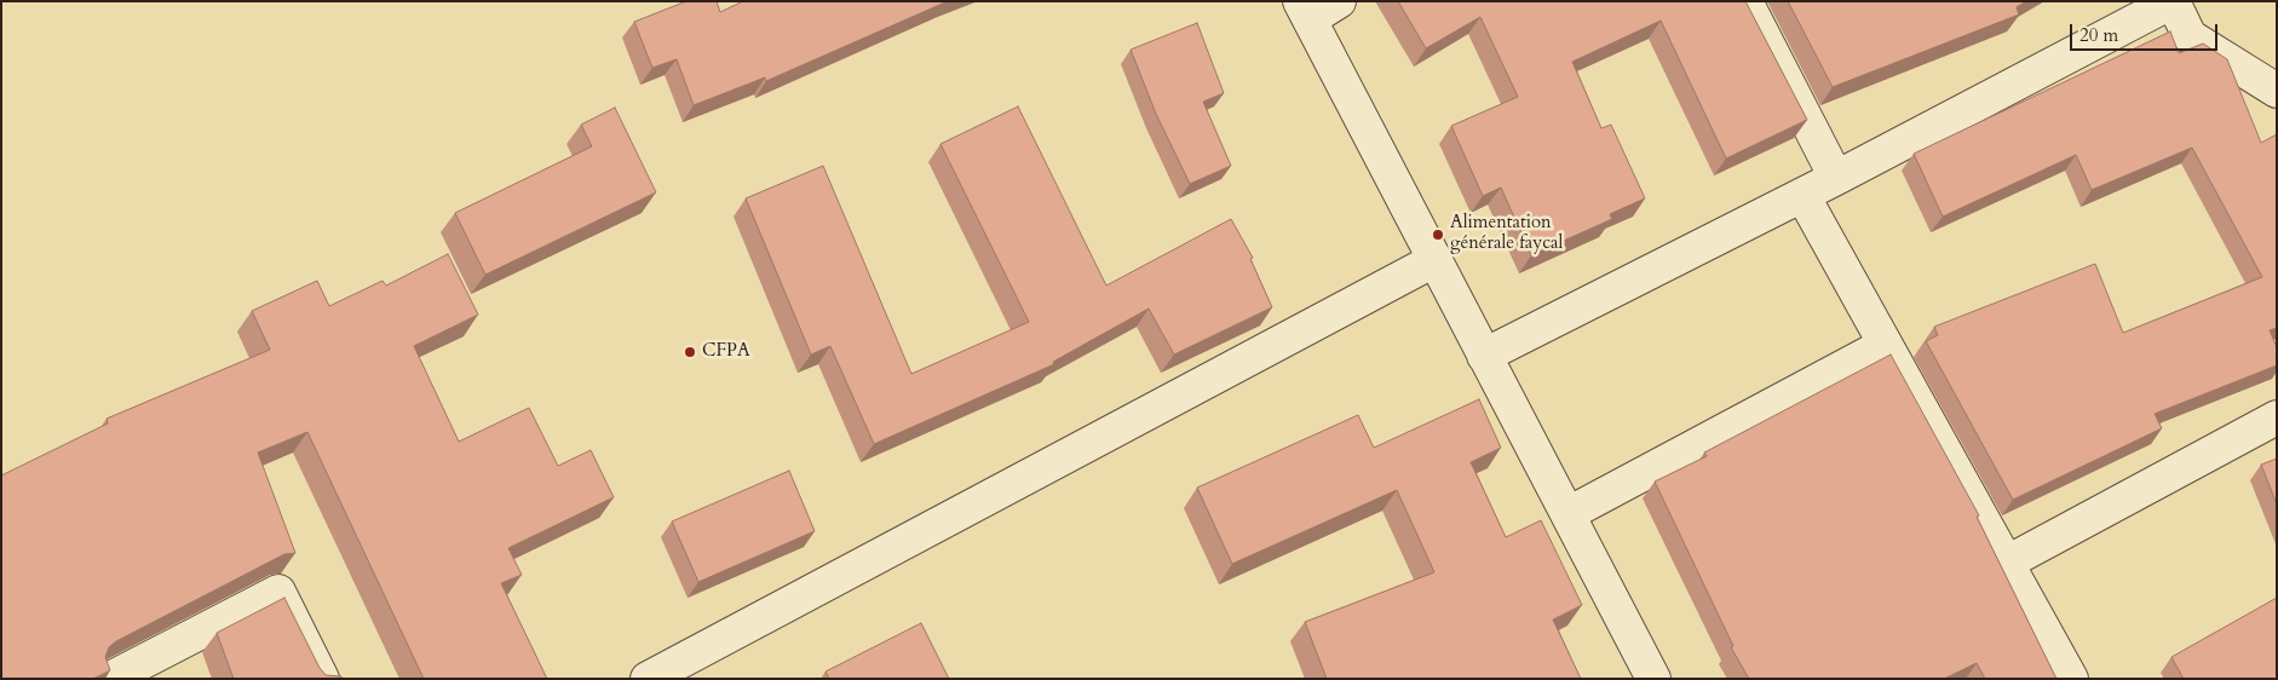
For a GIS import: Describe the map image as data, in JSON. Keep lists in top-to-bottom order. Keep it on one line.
{"places":["Alimentation générale faycal","CFPA"],"scale_bar":"20 m"}
